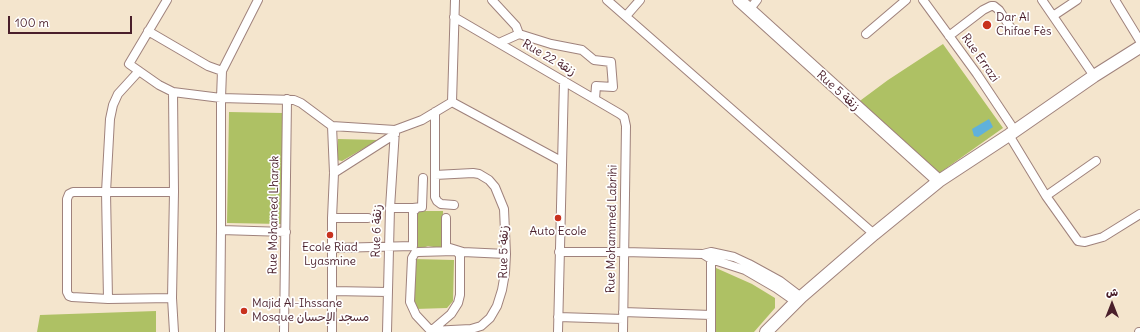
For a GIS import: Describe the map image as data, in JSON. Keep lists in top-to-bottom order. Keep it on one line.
{"streets":{"street":["Rue 22 زنقة","Rue Errazi","Rue 5 زنقة","Rue Mohamed Lharak","Rue Mohammed Labrihi","Rue 6 زنقة"]},"crossings":[["Rue 22 زنقة","Rue Mohammed Labrihi"]],"places":["Dar Al Chifae Fès","Auto Ecole","Ecole Riad Lyasmine","Majid Al-Ihssane Mosque مسجد الإحسان"],"scale_bar":"100 m","north":"top"}
